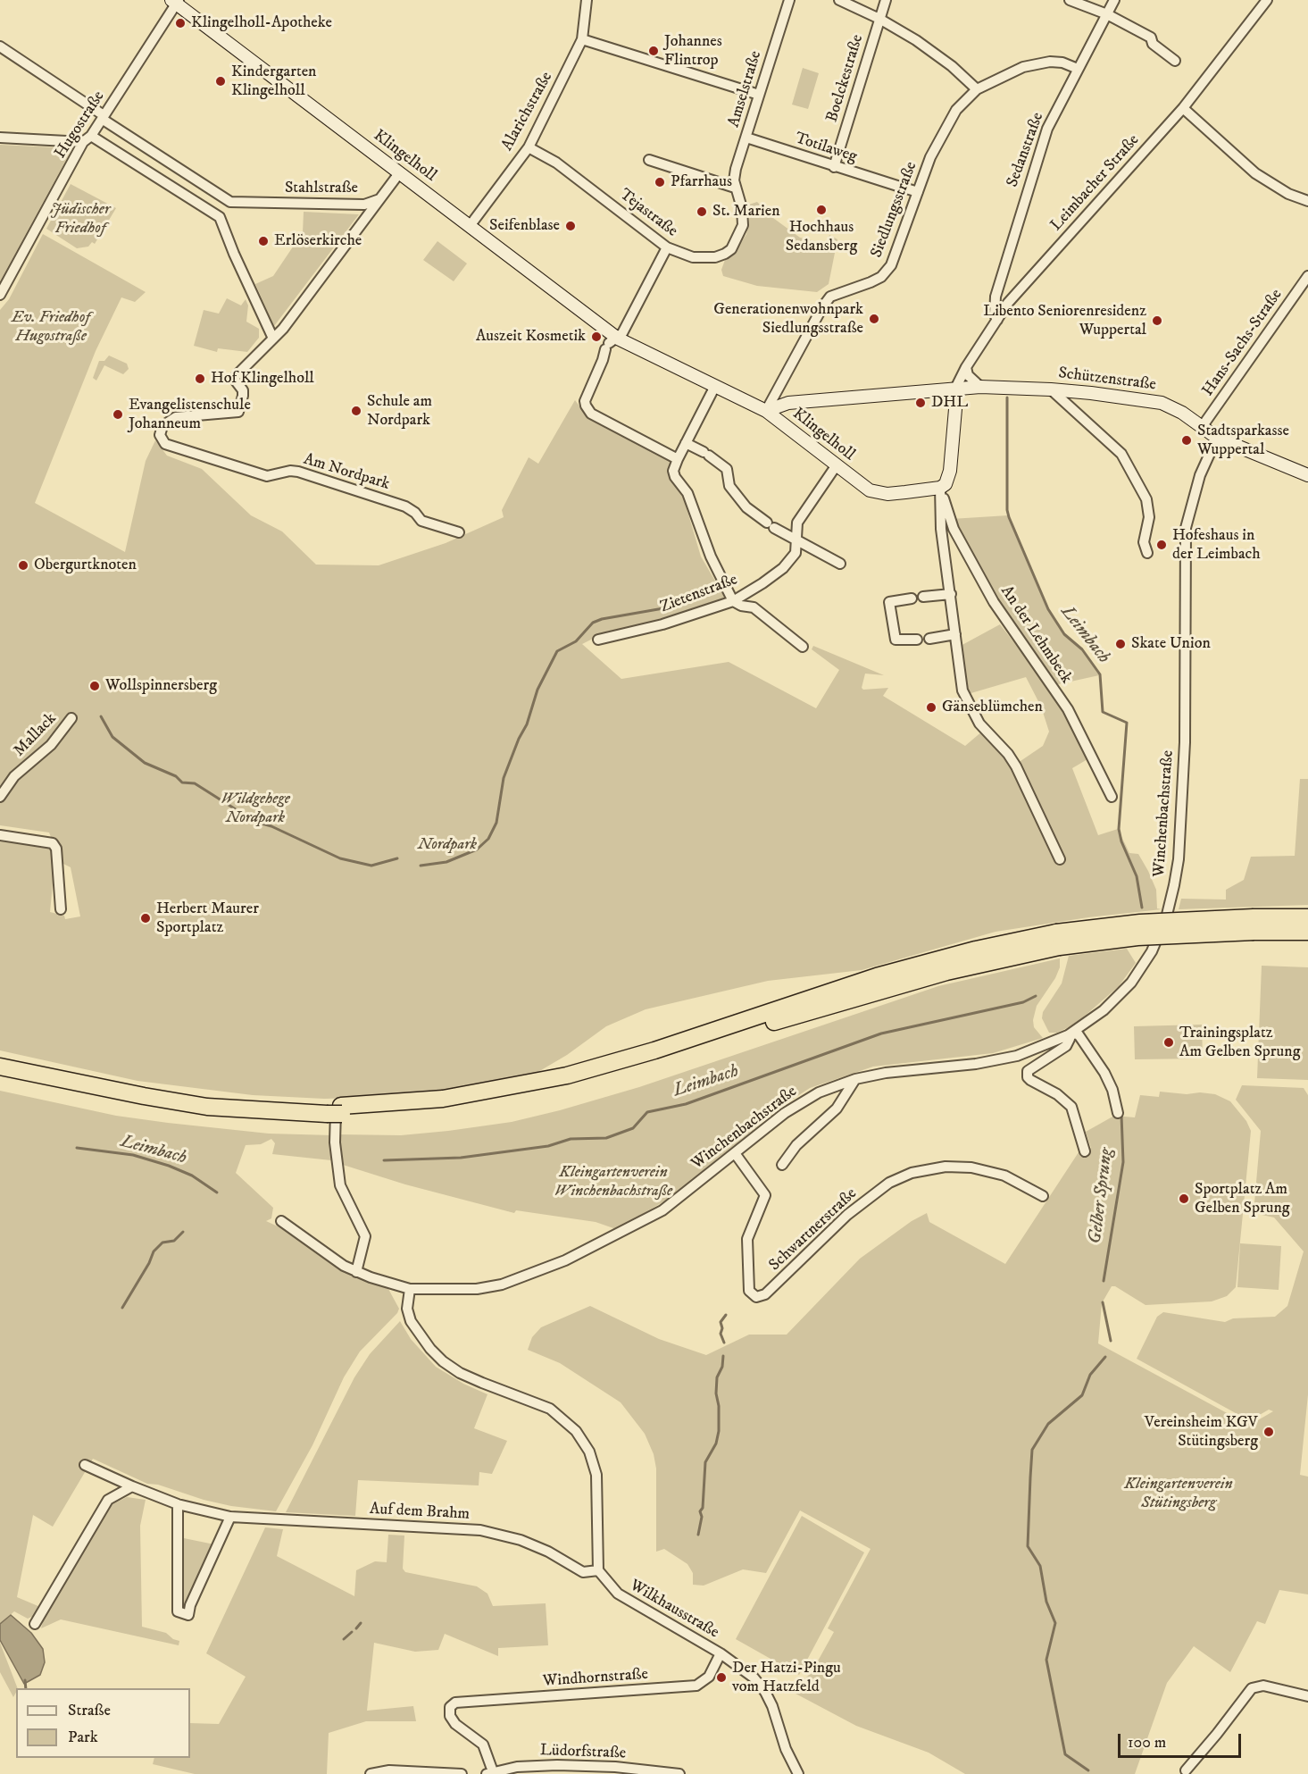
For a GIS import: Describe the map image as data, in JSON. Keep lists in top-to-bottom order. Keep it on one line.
{"streets":{"street":["Boelckestraße","Amselstraße","Alarichstraße","Hugostraße","Totilaweg","Sedanstraße","Klingelholl","Leimbacher Straße","Stahlstraße","Siedlungsstraße","Tejastraße","Hans-Sachs-Straße","Schützenstraße","Am Nordpark","Zietenstraße","An der Lehmbeck","Mallack","Winchenbachstraße","Schwartnerstraße","Auf dem Brahm","Wilkhausstraße","Windhornstraße","Lüdorfstraße"]},"crossings":[["Boelckestraße","Totilaweg"],["Amselstraße","Totilaweg"],["Amselstraße","Tejastraße"],["Alarichstraße","Klingelholl"],["Alarichstraße","Tejastraße"],["Hugostraße","Klingelholl"],["Totilaweg","Siedlungsstraße"],["Sedanstraße","Leimbacher Straße"],["Sedanstraße","Siedlungsstraße"],["Klingelholl","Stahlstraße"],["Klingelholl","Siedlungsstraße"],["Klingelholl","Schützenstraße"],["Klingelholl","Zietenstraße"],["Klingelholl","An der Lehmbeck"],["Leimbacher Straße","Schützenstraße"],["Siedlungsstraße","Schützenstraße"],["Hans-Sachs-Straße","Schützenstraße"],["Schützenstraße","Winchenbachstraße"],["Winchenbachstraße","Schwartnerstraße"],["Auf dem Brahm","Wilkhausstraße"],["Wilkhausstraße","Windhornstraße"],["Windhornstraße","Lüdorfstraße"]],"water":["Leimbach","Gelber Sprung"],"parks":["Jüdischer Friedhof","Ev. Friedhof Hugostraße","Wildgehege Nordpark","Nordpark","Kleingartenverein Winchenbachstraße","Kleingartenverein Stütingsberg"],"places":["Klingelholl-Apotheke","Johannes Flintrop","Kindergarten Klingelholl","Pfarrhaus","Hochhaus Sedansberg","St. Marien","Seifenblase","Erlöserkirche","Generationenwohnpark Siedlungsstraße","Libento Seniorenresidenz Wuppertal","Auszeit Kosmetik","Hof Klingelholl","DHL","Schule am Nordpark","Evangelistenschule Johanneum","Stadtsparkasse Wuppertal","Hofeshaus in der Leimbach","Obergurtknoten","Skate Union","Wollspinnersberg","Gänseblümchen","Herbert Maurer Sportplatz","Trainingsplatz Am Gelben Sprung","Sportplatz Am Gelben Sprung","Vereinsheim KGV Stütingsberg","Der Hatzi-Pingu vom Hatzfeld"],"legend":["Straße","Park"],"scale_bar":"100 m"}
